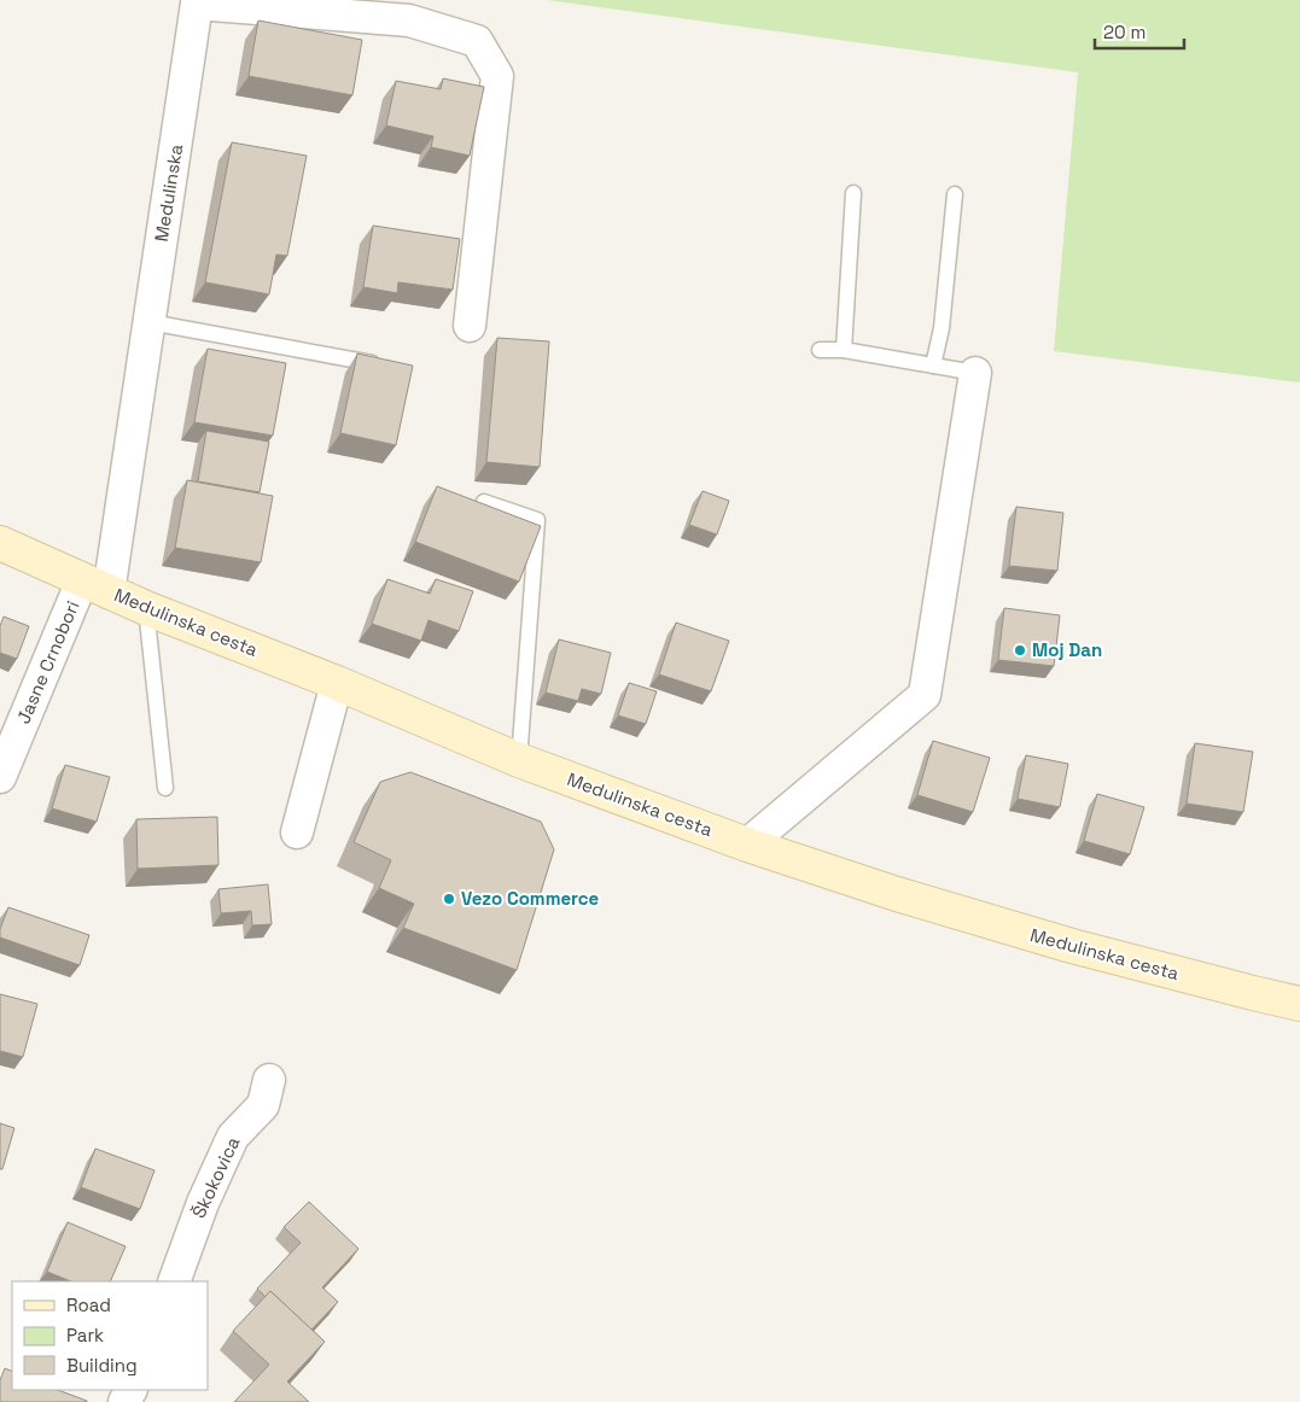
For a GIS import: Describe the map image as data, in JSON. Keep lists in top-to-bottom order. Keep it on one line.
{"streets":{"main road":["Medulinska cesta"],"street":["Medulinska","Jasne Crnobori","Škokovica"]},"crossings":[["Medulinska","Medulinska cesta"],["Medulinska","Jasne Crnobori"],["Medulinska cesta","Jasne Crnobori"]],"places":["Moj Dan","Vezo Commerce"],"legend":["Road","Park","Building"],"scale_bar":"20 m"}
